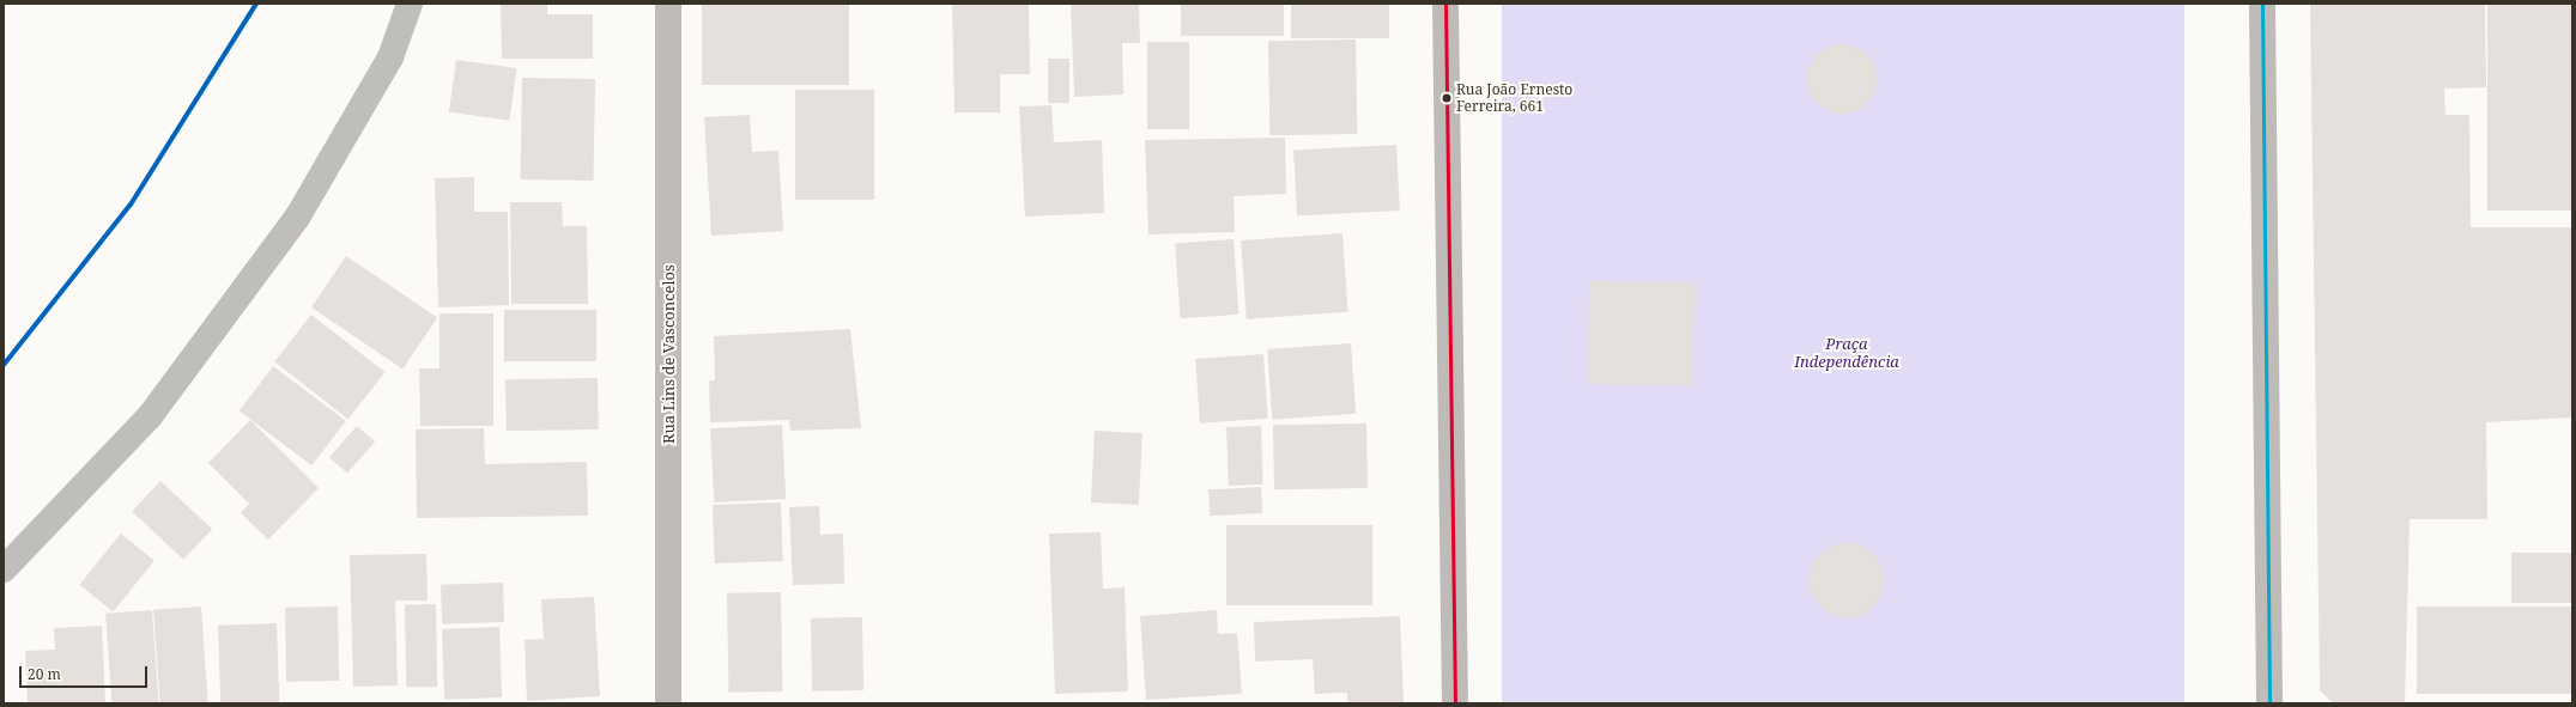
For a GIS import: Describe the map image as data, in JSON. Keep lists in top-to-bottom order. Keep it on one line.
{"streets":{"street":["Rua Lins de Vasconcelos"]},"parks":["Praça Independência"],"places":["Rua João Ernesto Ferreira, 661"],"scale_bar":"20 m"}
